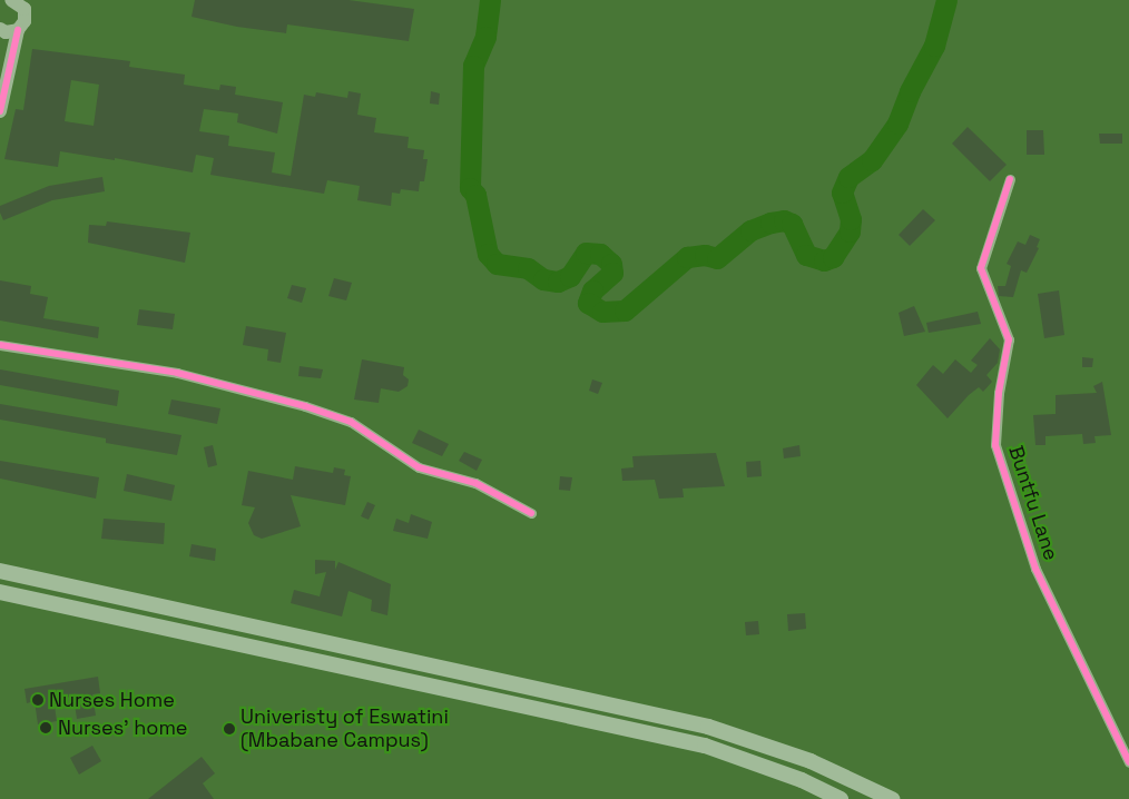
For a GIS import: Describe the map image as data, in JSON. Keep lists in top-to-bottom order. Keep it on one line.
{"streets":{"street":["Buntfu Lane"]},"places":["Nurses Home","Nurses' home","Univeristy of Eswatini (Mbabane Campus)"]}
